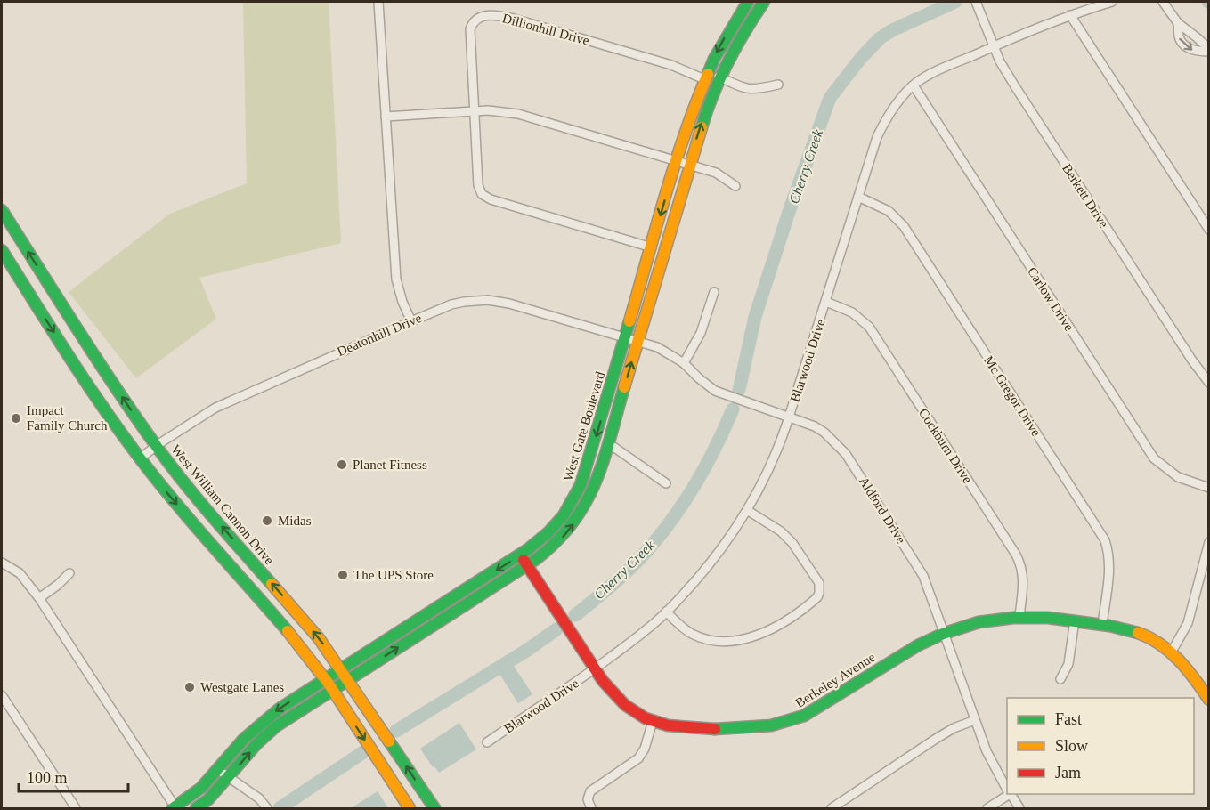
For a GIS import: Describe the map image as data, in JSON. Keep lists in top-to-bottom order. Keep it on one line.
{"streets":{"main road":["West Gate Boulevard","West William Cannon Drive","Berkeley Avenue"],"street":["Dillionhill Drive","Berkett Drive","Carlow Drive","Deatonhill Drive","Blarwood Drive","Mc Gregor Drive","Cockburn Drive","Aldford Drive"]},"crossings":[["Dillionhill Drive","West Gate Boulevard"],["Berkett Drive","Blarwood Drive"],["Carlow Drive","Blarwood Drive"],["Deatonhill Drive","West Gate Boulevard"],["Deatonhill Drive","West William Cannon Drive"],["Deatonhill Drive","Aldford Drive"],["Blarwood Drive","Mc Gregor Drive"],["Blarwood Drive","Cockburn Drive"],["Blarwood Drive","Aldford Drive"],["Blarwood Drive","Berkeley Avenue"],["Mc Gregor Drive","Berkeley Avenue"],["West Gate Boulevard","West William Cannon Drive"],["West Gate Boulevard","Aldford Drive"],["West Gate Boulevard","Berkeley Avenue"],["Cockburn Drive","Berkeley Avenue"],["Aldford Drive","Berkeley Avenue"]],"water":["Cherry Creek"],"places":["Impact Family Church","Planet Fitness","Midas","The UPS Store","Westgate Lanes"],"legend":["Fast","Slow","Jam"],"scale_bar":"100 m"}
